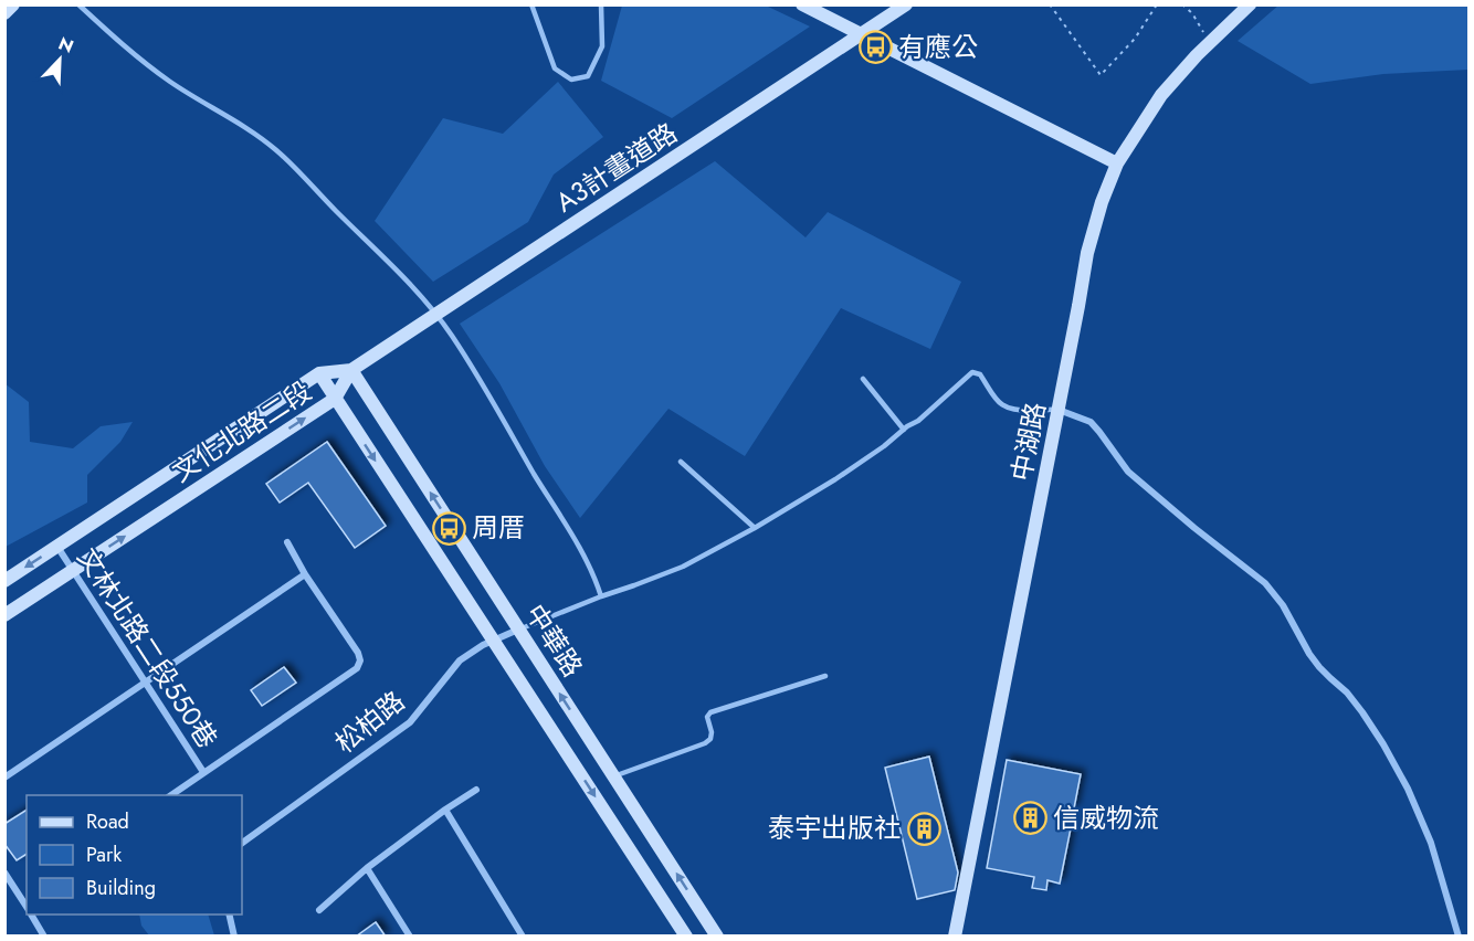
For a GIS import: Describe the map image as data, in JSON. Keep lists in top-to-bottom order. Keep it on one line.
{"streets":{"street":["A3計畫道路","文化北路二段","中湖路","中華路","文林北路二段550巷","松柏路"]},"crossings":[["A3計畫道路","文化北路二段"],["A3計畫道路","中華路"],["文化北路二段","中華路"],["文化北路二段","文林北路二段550巷"],["中華路","松柏路"]],"places":{"bus stop":["有應公","周厝"],"building":["信威物流","泰宇出版社"]},"legend":["Road","Park","Building"],"north":"top right"}
